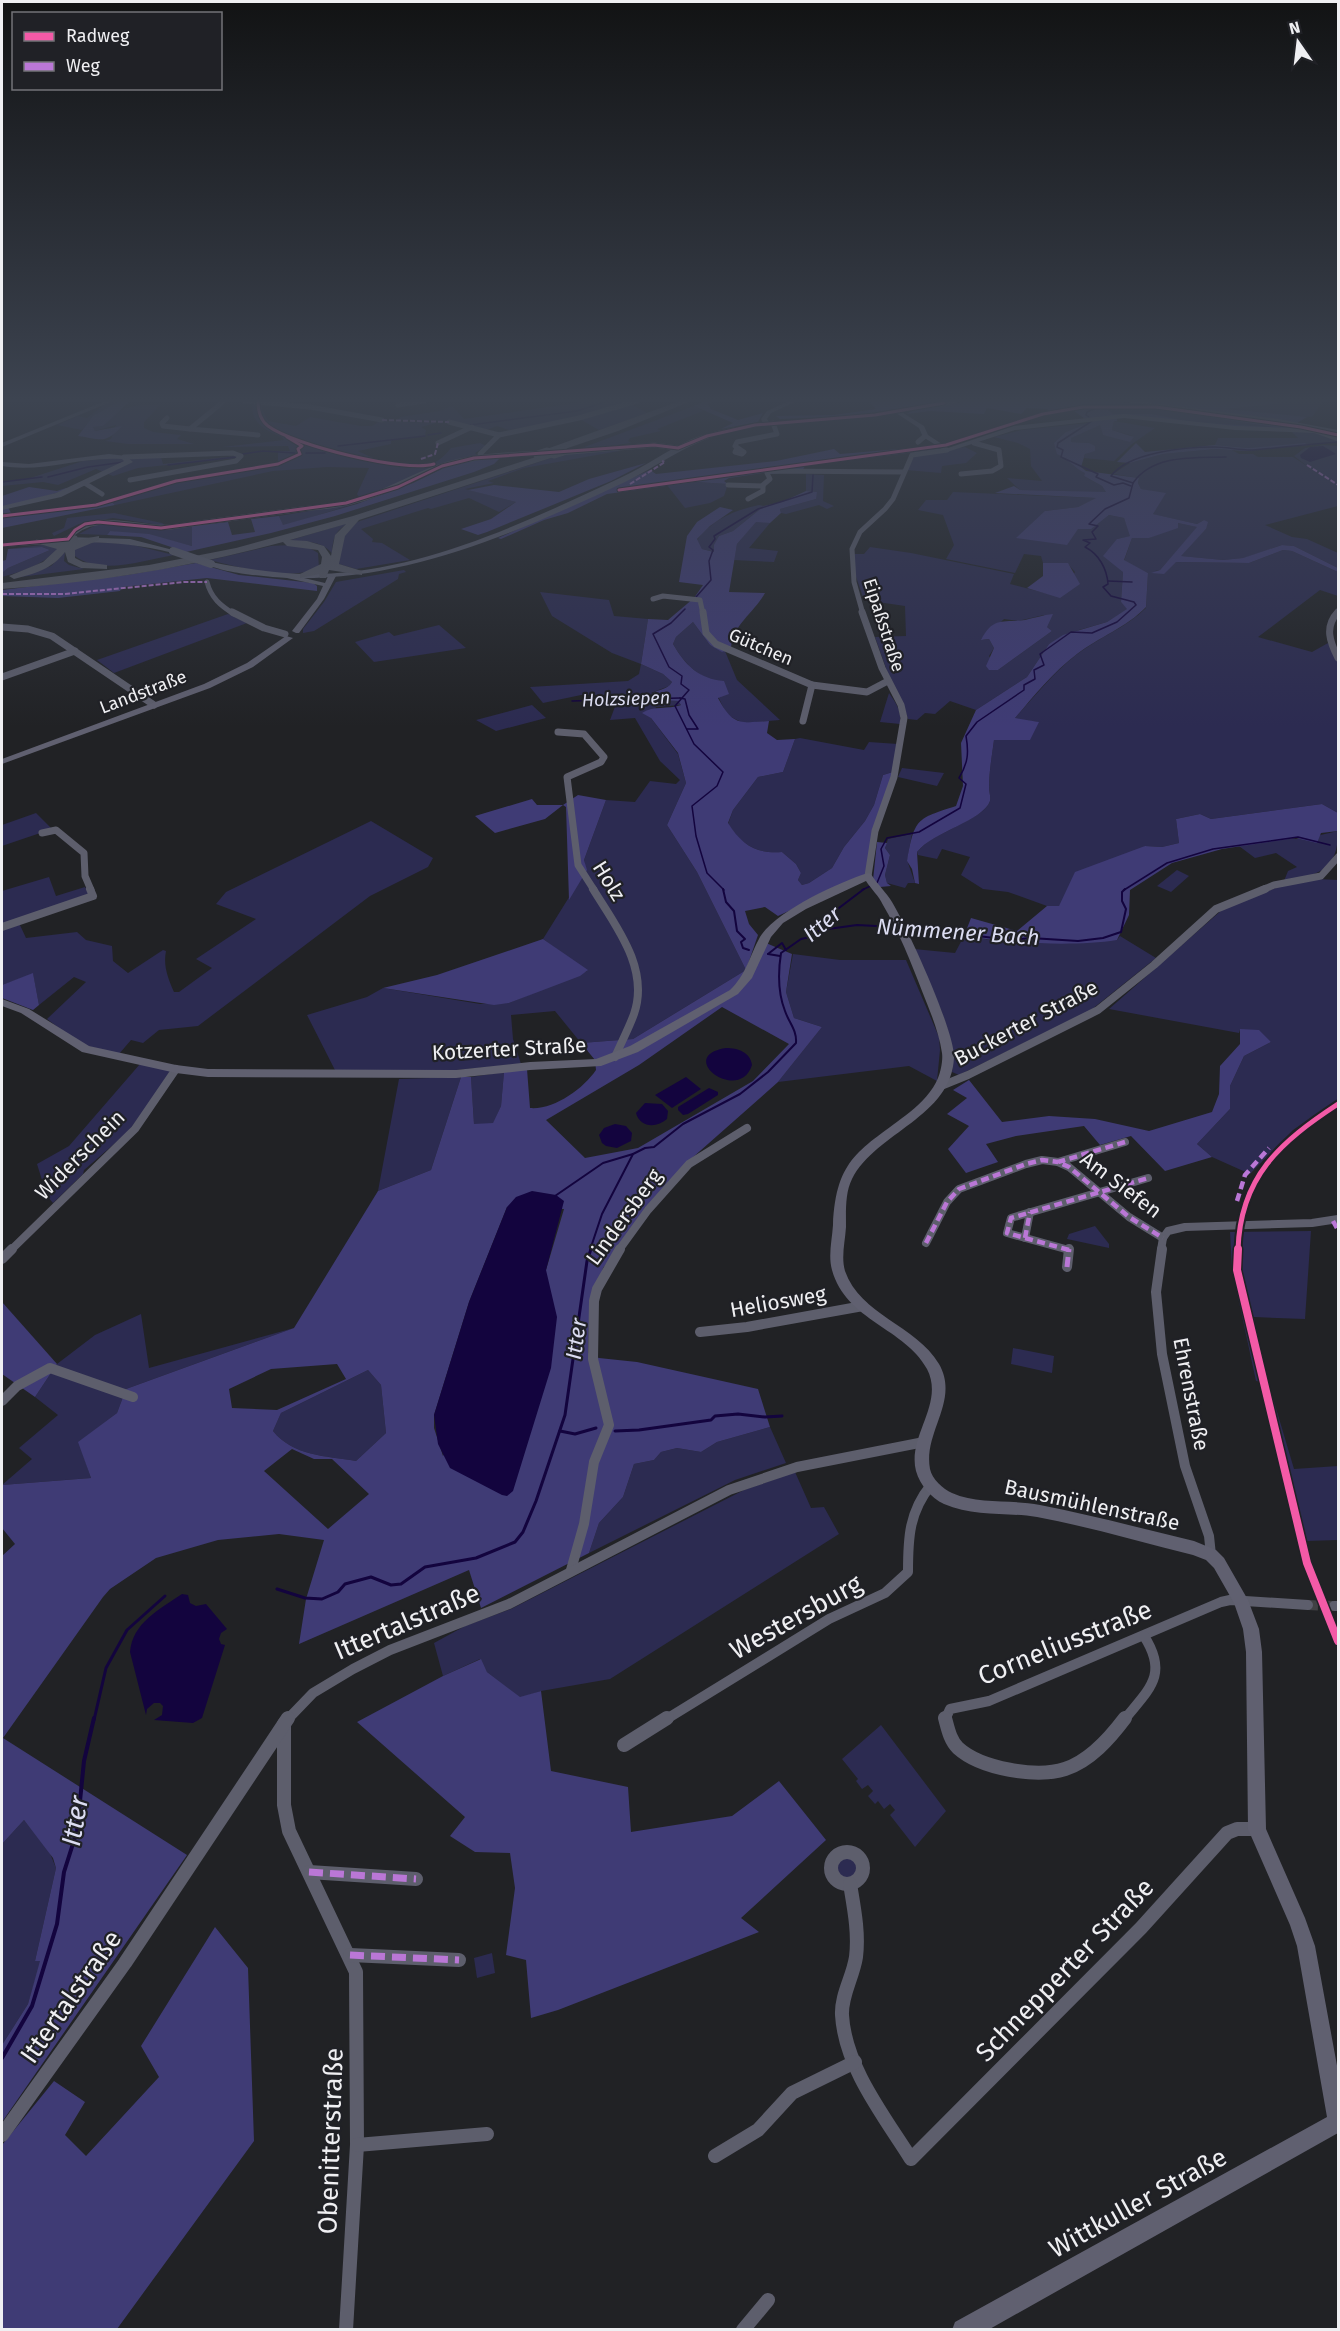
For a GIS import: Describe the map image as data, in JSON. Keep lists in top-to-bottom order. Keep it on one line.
{"streets":{"street":["Eipaßstraße","Gütchen","Landstraße","Holz","Buckerter Straße","Kotzerter Straße","Widerschein","Am Siefen","Lindersberg","Heliosweg","Ehrenstraße","Bausmühlenstraße","Westersburg","Ittertalstraße","Corneliusstraße","Schnepperter Straße","Obenitterstraße","Wittkuller Straße"]},"crossings":[["Eipaßstraße","Gütchen"],["Eipaßstraße","Kotzerter Straße"],["Holz","Kotzerter Straße"],["Kotzerter Straße","Widerschein"],["Am Siefen","Ehrenstraße"],["Lindersberg","Ittertalstraße"],["Ehrenstraße","Bausmühlenstraße"],["Bausmühlenstraße","Westersburg"],["Ittertalstraße","Obenitterstraße"]],"water":["Holzsiepen","Itter","Nümmener Bach"],"legend":["Radweg","Weg"],"north":"top"}
